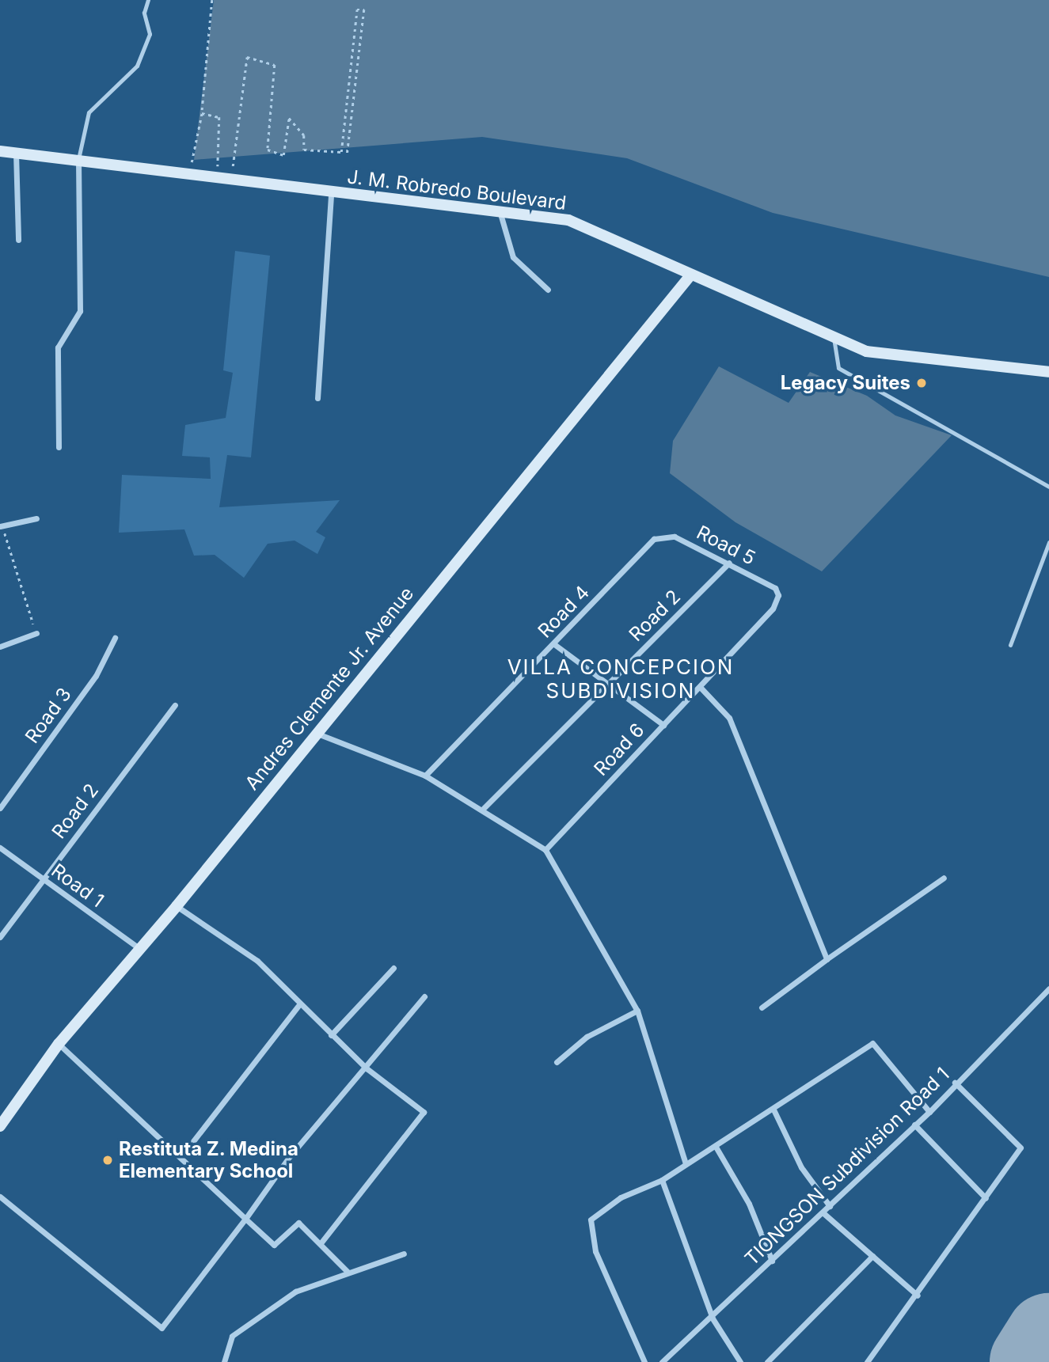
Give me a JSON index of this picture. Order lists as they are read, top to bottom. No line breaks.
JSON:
{"streets":{"main road":["J. M. Robredo Boulevard","Andres Clemente Jr. Avenue"],"street":["Road 5","Road 4","Road 2","Road 3","Road 6","Road 1","TIONGSON Subdivision Road 1"]},"crossings":[["J. M. Robredo Boulevard","Andres Clemente Jr. Avenue"],["Road 5","Road 4"],["Road 5","Road 2"],["Road 5","Road 6"],["Road 2","Road 1"],["Andres Clemente Jr. Avenue","Road 1"]],"districts":["VILLA CONCEPCION SUBDIVISION"],"places":["Legacy Suites","Restituta Z. Medina Elementary School"]}
